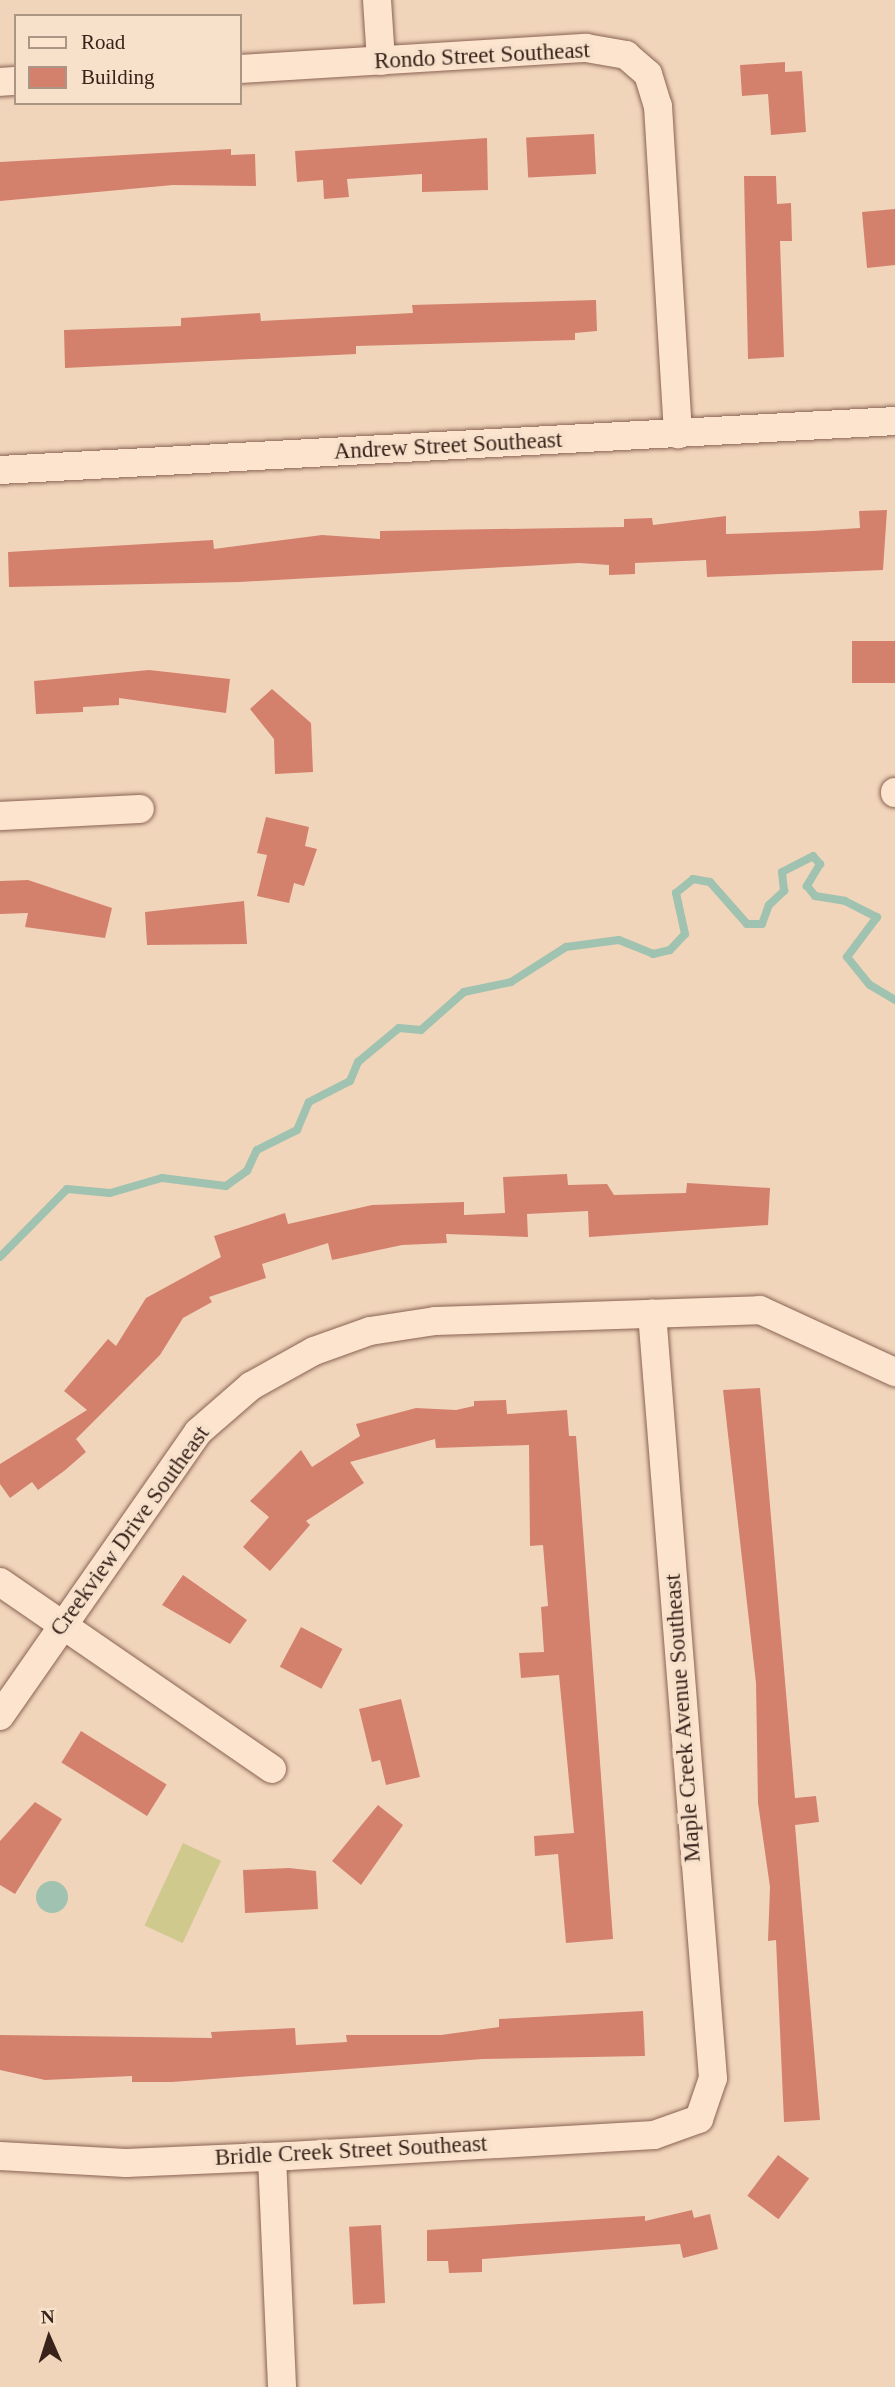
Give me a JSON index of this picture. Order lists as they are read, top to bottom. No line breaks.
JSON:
{"streets":{"street":["Rondo Street Southeast","Andrew Street Southeast","Creekview Drive Southeast","Maple Creek Avenue Southeast","Bridle Creek Street Southeast"]},"crossings":[["Rondo Street Southeast","Andrew Street Southeast"],["Creekview Drive Southeast","Maple Creek Avenue Southeast"],["Maple Creek Avenue Southeast","Bridle Creek Street Southeast"]],"legend":["Road","Building"],"north":"top"}
